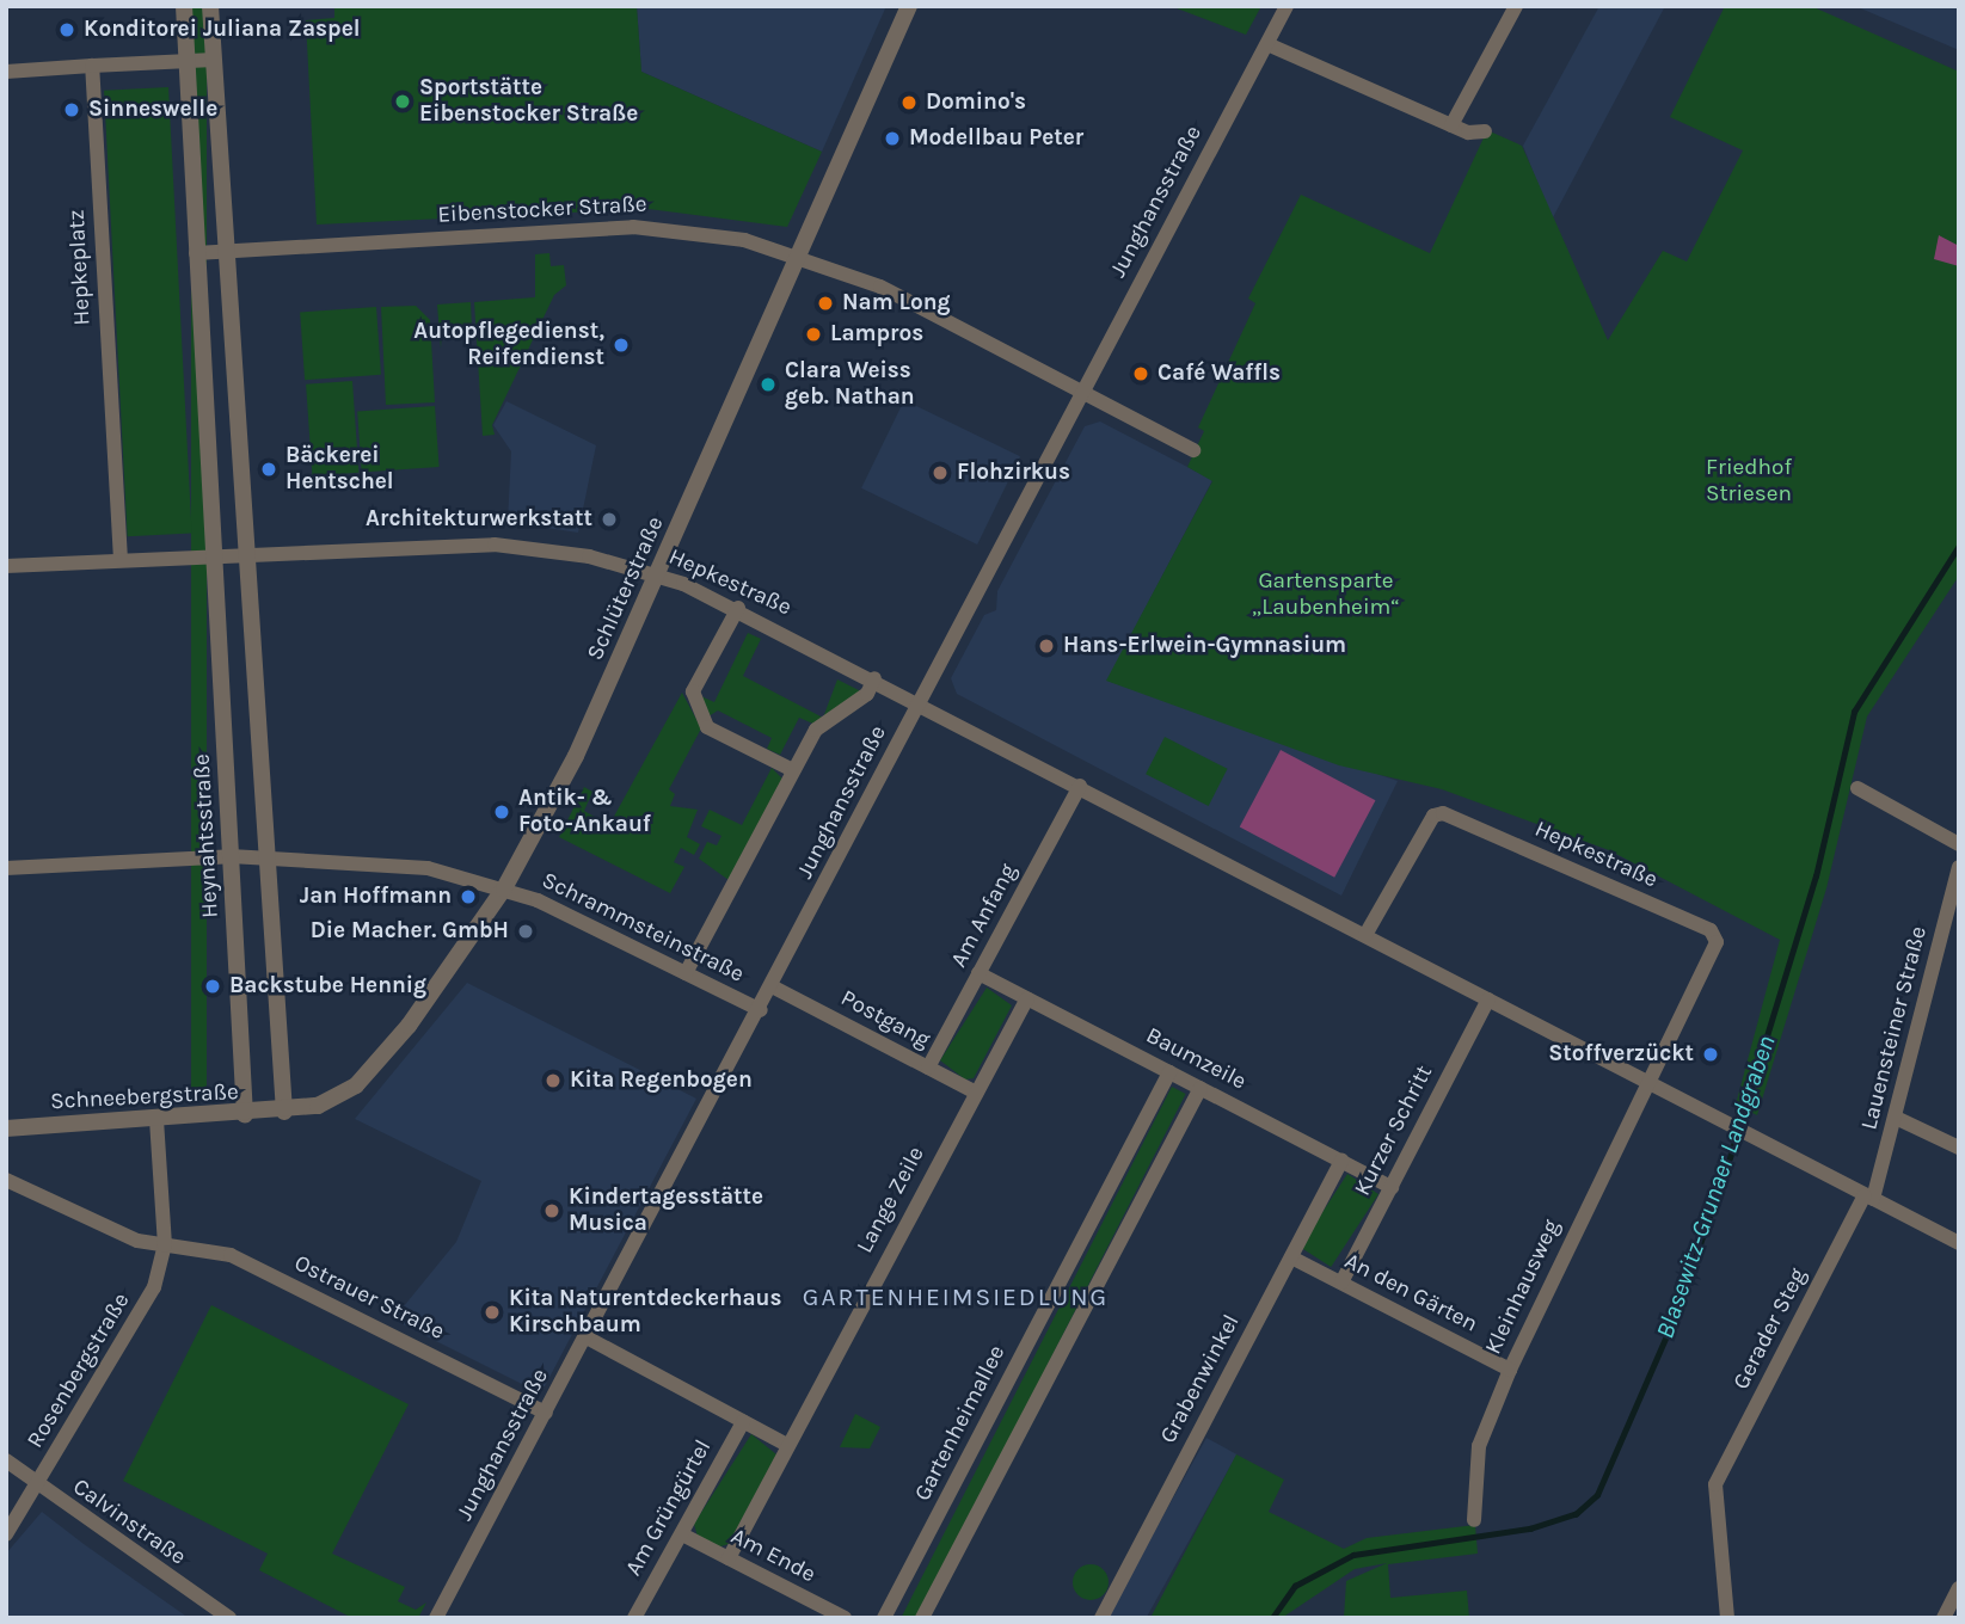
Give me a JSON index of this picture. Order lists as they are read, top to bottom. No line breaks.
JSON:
{"streets":{"street":["Junghansstraße","Eibenstocker Straße","Hepkeplatz","Hepkestraße","Schlüterstraße","Heynahtsstraße","Am Anfang","Schrammsteinstraße","Postgang","Lauensteiner Straße","Baumzeile","Schneebergstraße","Kurzer Schritt","Lange Zeile","Kleinhausweg","An den Gärten","Ostrauer Straße","Gerader Steg","Rosenbergstraße","Grabenwinkel","Gartenheimallee","Am Grüngürtel","Calvinstraße","Am Ende"]},"crossings":[["Junghansstraße","Eibenstocker Straße"],["Junghansstraße","Hepkestraße"],["Junghansstraße","Schrammsteinstraße"],["Junghansstraße","Postgang"],["Junghansstraße","Ostrauer Straße"],["Eibenstocker Straße","Schlüterstraße"],["Hepkeplatz","Hepkestraße"],["Hepkestraße","Schlüterstraße"],["Hepkestraße","Heynahtsstraße"],["Hepkestraße","Am Anfang"],["Hepkestraße","Lauensteiner Straße"],["Hepkestraße","Kurzer Schritt"],["Hepkestraße","Kleinhausweg"],["Hepkestraße","Gerader Steg"],["Schlüterstraße","Schrammsteinstraße"],["Schlüterstraße","Schneebergstraße"],["Heynahtsstraße","Schrammsteinstraße"],["Heynahtsstraße","Schneebergstraße"],["Am Anfang","Postgang"],["Am Anfang","Baumzeile"],["Postgang","Lange Zeile"],["Lauensteiner Straße","Gerader Steg"],["Baumzeile","Kurzer Schritt"],["Baumzeile","Lange Zeile"],["Baumzeile","Grabenwinkel"],["Baumzeile","Gartenheimallee"],["Schneebergstraße","Rosenbergstraße"],["Kurzer Schritt","An den Gärten"],["Lange Zeile","Am Ende"],["Kleinhausweg","An den Gärten"],["An den Gärten","Grabenwinkel"],["Ostrauer Straße","Rosenbergstraße"],["Rosenbergstraße","Calvinstraße"],["Am Grüngürtel","Am Ende"]],"districts":["GARTENHEIMSIEDLUNG"],"water":["Blasewitz‐Grunaer Landgraben"],"parks":["Friedhof Striesen","Gartensparte „Laubenheim“"],"places":["Konditorei Juliana Zaspel","Sportstätte Eibenstocker Straße","Domino's","Sinneswelle","Modellbau Peter","Nam Long","Lampros","Autopflegedienst, Reifendienst","Café Waffls","Clara Weiss geb. Nathan","Bäckerei Hentschel","Flohzirkus","Architekturwerkstatt","Hans-Erlwein-Gymnasium","Antik- & Foto-Ankauf","Jan Hoffmann","Die Macher. GmbH","Backstube Hennig","Stoffverzückt","Kita Regenbogen","Kindertagesstätte Musica","Kita Naturentdeckerhaus Kirschbaum"]}
